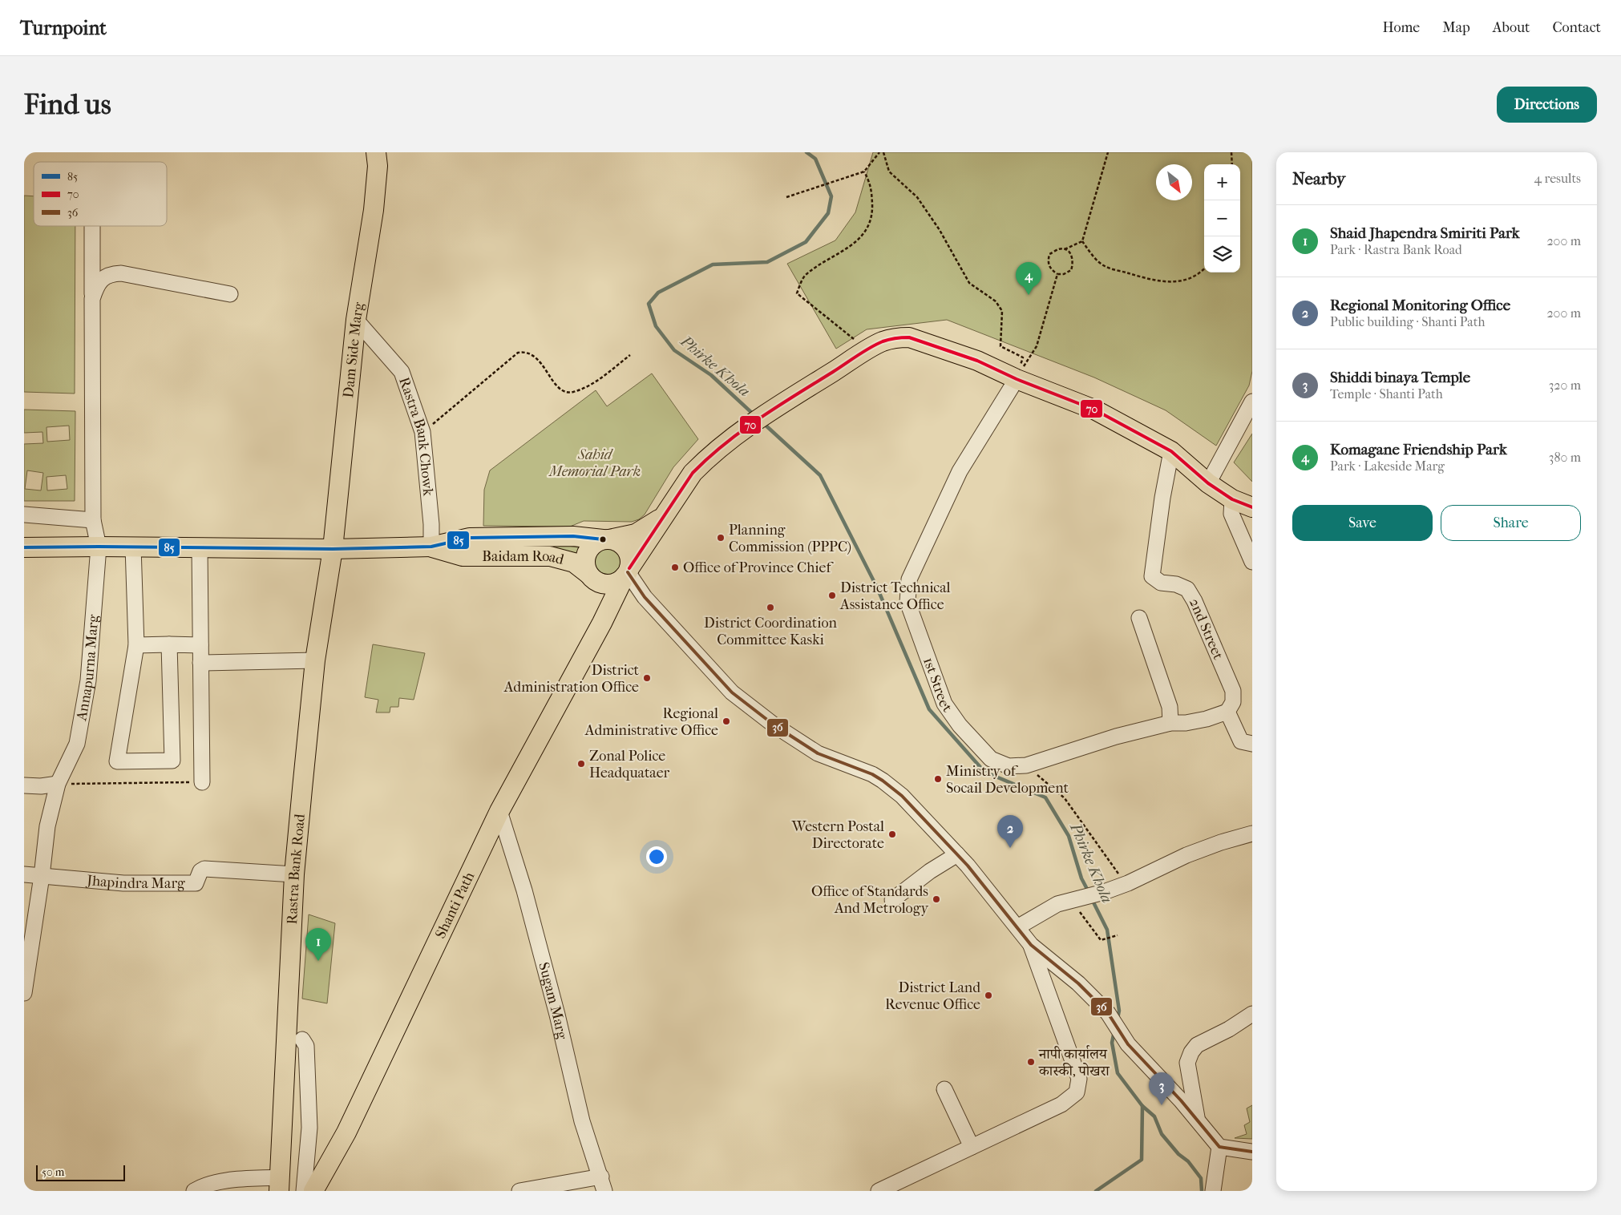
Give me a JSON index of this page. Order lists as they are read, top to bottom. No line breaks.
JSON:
{"streets":{"main road":["Dam Side Marg","Baidam Road","Rastra Bank Road","Shanti Path"],"street":["Rastra Bank Chowk","2nd Street","Annapurna Marg","1st Street","Jhapindra Marg","Sugam Marg"]},"crossings":[["Dam Side Marg","Rastra Bank Chowk"],["Dam Side Marg","Baidam Road"],["Dam Side Marg","Rastra Bank Road"],["Rastra Bank Chowk","Baidam Road"],["Baidam Road","2nd Street"],["Baidam Road","Annapurna Marg"],["Baidam Road","1st Street"],["Baidam Road","Rastra Bank Road"],["Baidam Road","Shanti Path"],["2nd Street","1st Street"],["Annapurna Marg","Jhapindra Marg"],["Rastra Bank Road","Jhapindra Marg"],["Shanti Path","Sugam Marg"]],"water":["Phirke Khola"],"parks":["Sahid Memorial Park"],"places":["Planning Commission (PPPC)","Office of Province Chief","District Technical Assistance Office","District Coordination Committee Kaski","District Administration Office","Regional Administrative Office","Zonal Police Headquataer","Ministry of Socail Development","Western Postal Directorate","Office of Standards And Metrology","District Land Revenue Office","नापी कार्यालय कास्की, पोखरा"],"lines":["transit line 70","transit line 85","transit line 36"],"legend":["85","70","36"],"scale_bar":"50 m","north":"bottom right","page":{"header":"Turnpoint","nav":["Home","Map","About","Contact"],"buttons":["Directions",["Save","Share"]],"title":"Find us","heading":["Nearby","4 results"],"map_buttons":["+","−"],"list":[{"mark":"1","name":"Shaid Jhapendra Smiriti Park","note":"Park · Rastra Bank Road","value":"200 m"},{"mark":"2","name":"Regional Monitoring Office","note":"Public building · Shanti Path","value":"200 m"},{"mark":"3","name":"Shiddi binaya Temple","note":"Temple · Shanti Path","value":"320 m"},{"mark":"4","name":"Komagane Friendship Park","note":"Park · Lakeside Marg","value":"380 m"}],"pins":["4","2","1","3"],"scale":"50 m"}}
